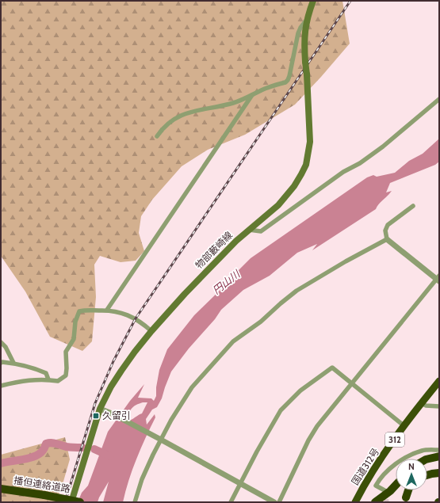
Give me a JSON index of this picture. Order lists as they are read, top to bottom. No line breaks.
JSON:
{"streets":{"highway":["312","国道312号","播但連絡道路"],"main road":["物部藪崎線"]},"water":["円山川"],"places":{"transit":["久留引"]},"north":"top"}
